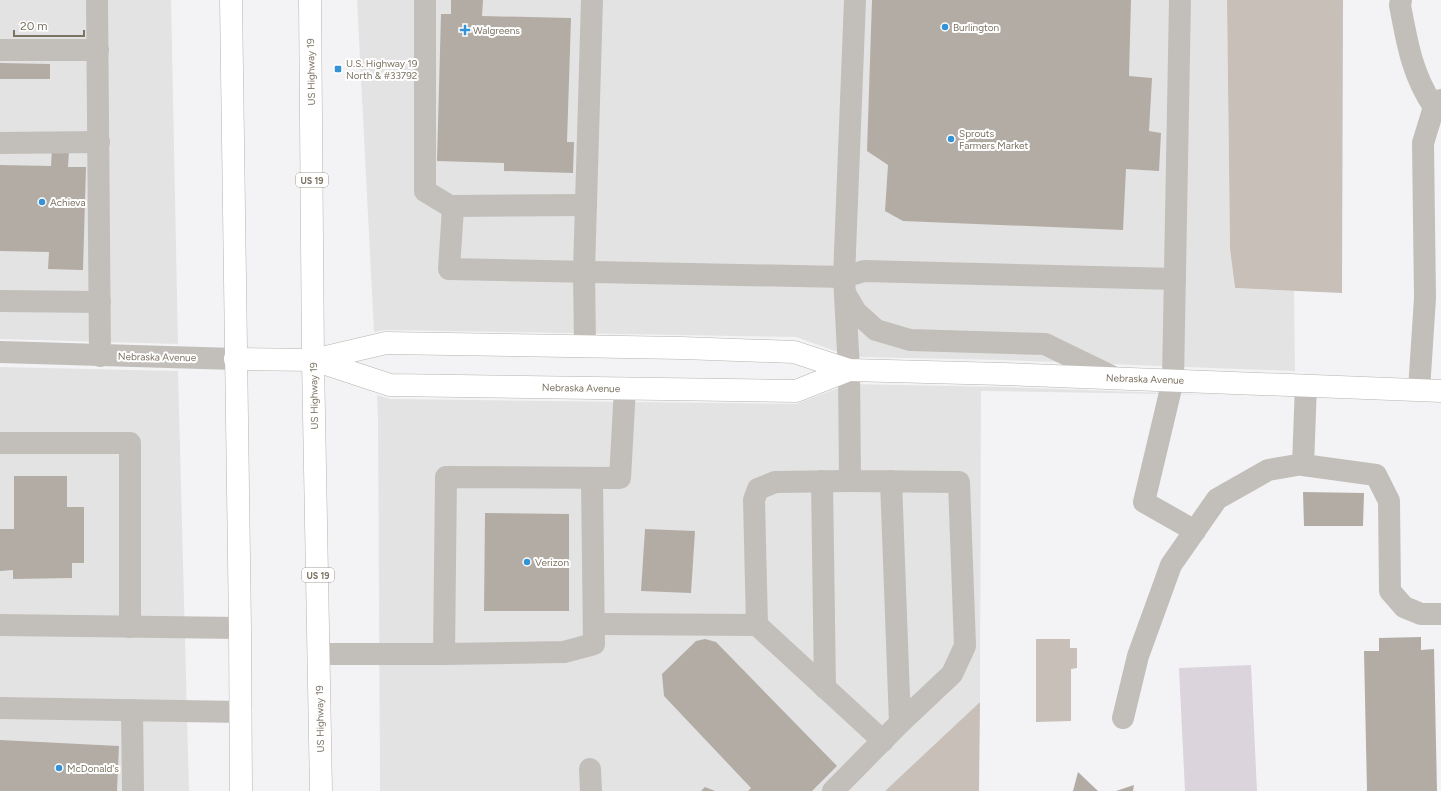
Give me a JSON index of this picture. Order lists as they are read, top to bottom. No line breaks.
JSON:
{"streets":{"main road":["US Highway 19","US 19","Nebraska Avenue"]},"crossings":[["US Highway 19","Nebraska Avenue"]],"places":{"other":["Burlington","Sprouts Farmers Market","Achieva","Verizon","McDonald's"],"health":["Walgreens"],"transit":["U.S. Highway 19 North & #33792"]},"scale_bar":"20 m"}
